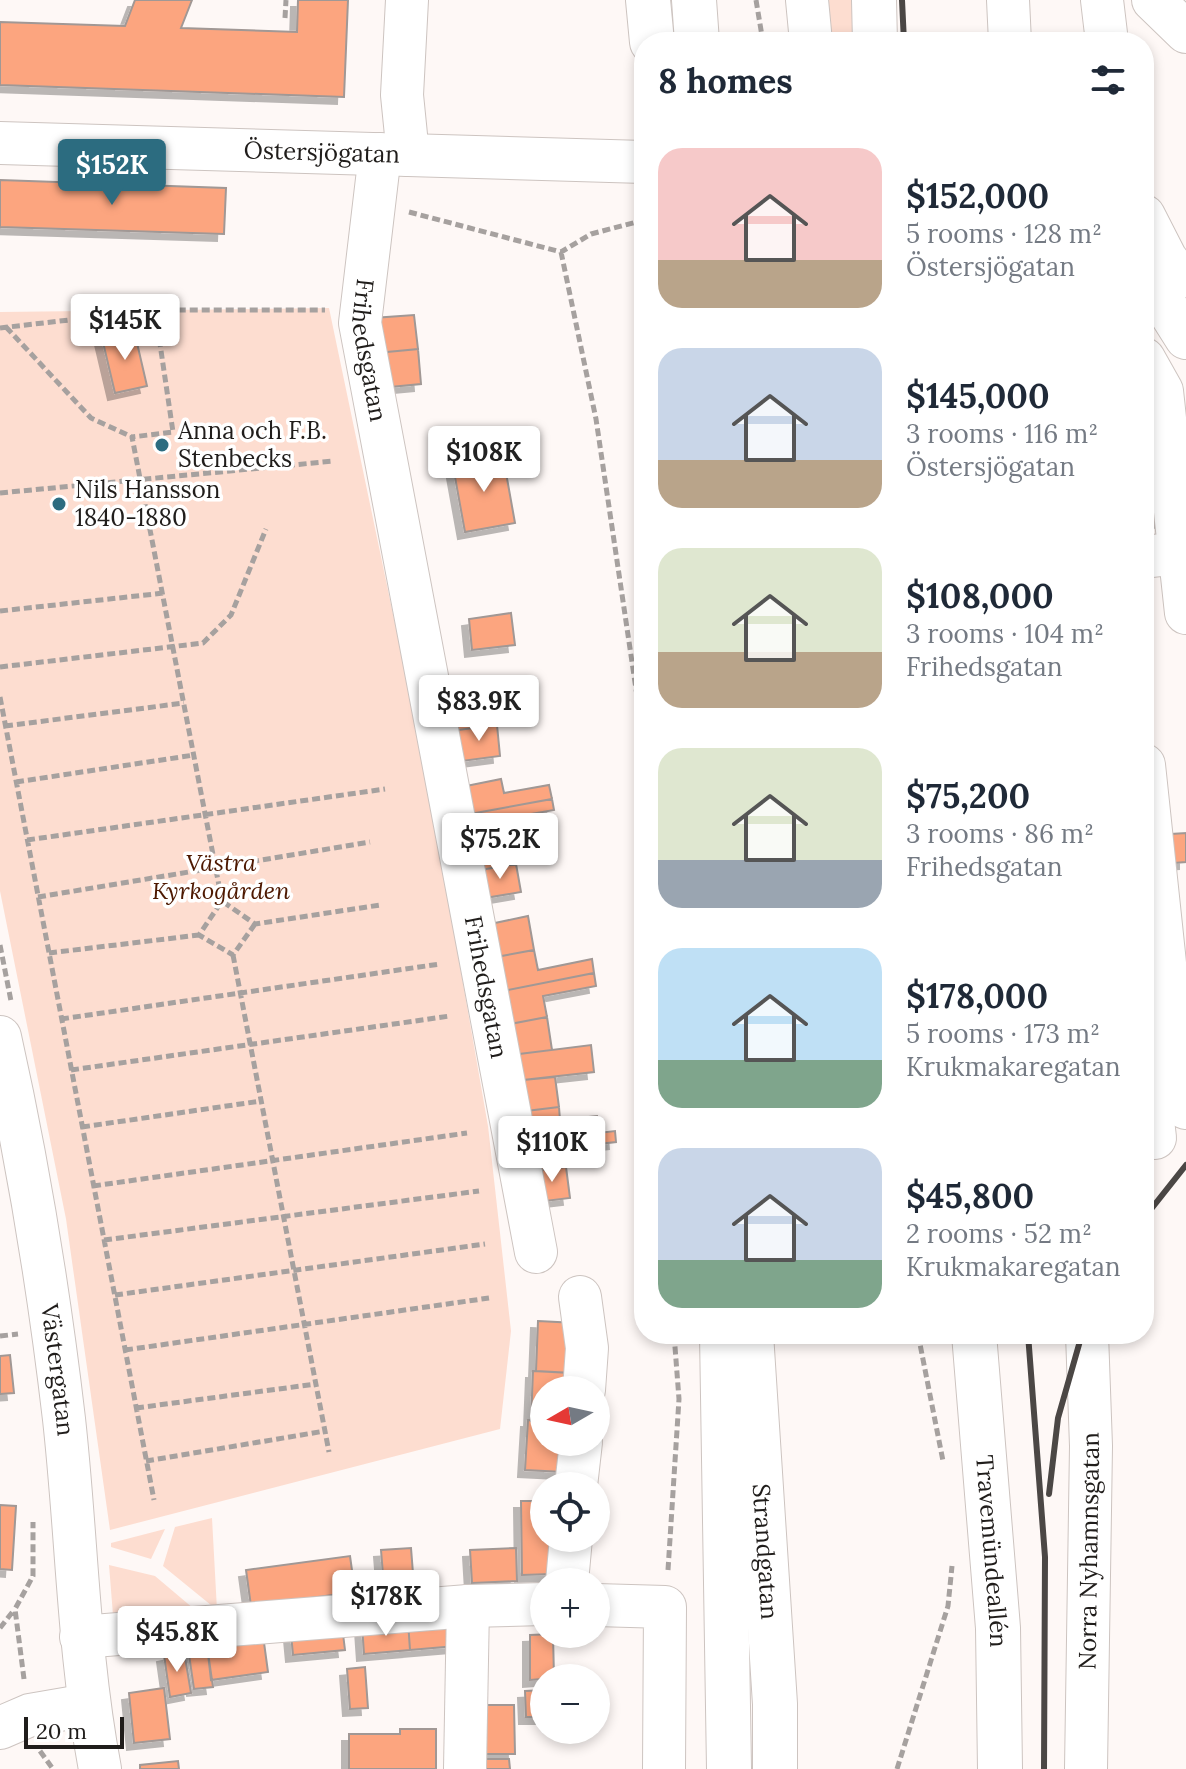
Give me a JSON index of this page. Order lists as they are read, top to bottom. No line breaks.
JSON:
{"streets":{"main road":["Strandgatan","Travemündeallén"],"street":["Östersjögatan","Frihedsgatan","Västergatan","Norra Nyhamnsgatan"]},"crossings":[["Östersjögatan","Frihedsgatan"]],"parks":["Västra Kyrkogården"],"places":["Anna och F.B. Stenbecks","Nils Hansson 1840-1880"],"scale_bar":"20 m","north":"left","page":{"heading":"8 homes","list":[{"name":"$152,000","note":"5 rooms · 128 m² · Östersjögatan"},{"name":"$145,000","note":"3 rooms · 116 m² · Östersjögatan"},{"name":"$108,000","note":"3 rooms · 104 m² · Frihedsgatan"},{"name":"$75,200","note":"3 rooms · 86 m² · Frihedsgatan"},{"name":"$178,000","note":"5 rooms · 173 m² · Krukmakaregatan"},{"name":"$45,800","note":"2 rooms · 52 m² · Krukmakaregatan"}],"price":["$152K","$145K","$108K","$83.9K","$75.2K","$110K","$178K","$45.8K"],"map_buttons":["+","−"],"scale":"20 m"}}
